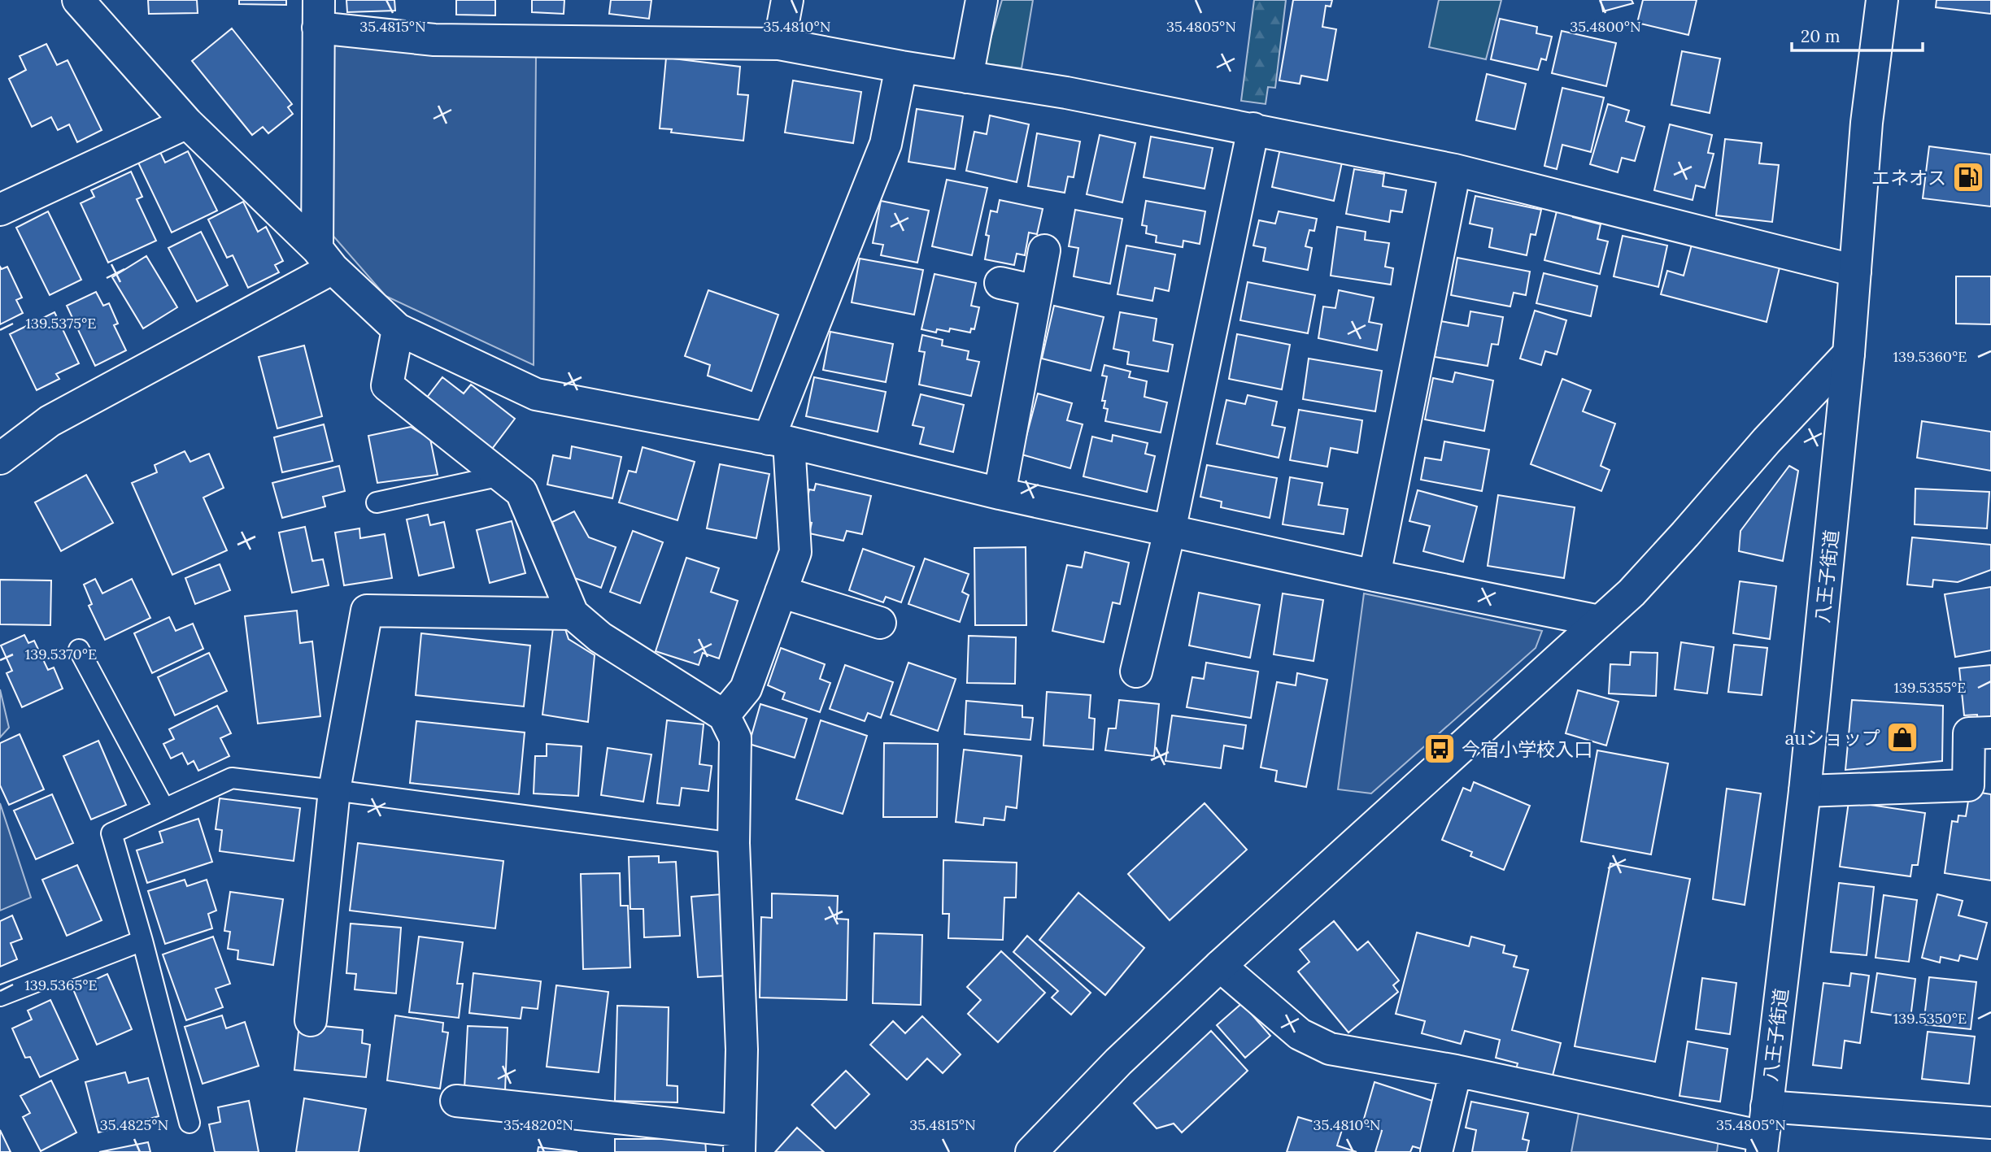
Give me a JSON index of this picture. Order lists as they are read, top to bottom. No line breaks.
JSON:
{"streets":{"main road":["八王子街道"]},"places":{"fuel station":["エネオス"],"shop":["auショップ"],"bus stop":["今宿小学校入口"]},"scale_bar":"20 m","coordinates":["35.4815°N","35.4805°N","35.4800°N","35.4810°N","139.5375°E","139.5360°E","139.5370°E","139.5355°E","139.5365°E","139.5350°E","35.4825°N","35.4820°N"]}
